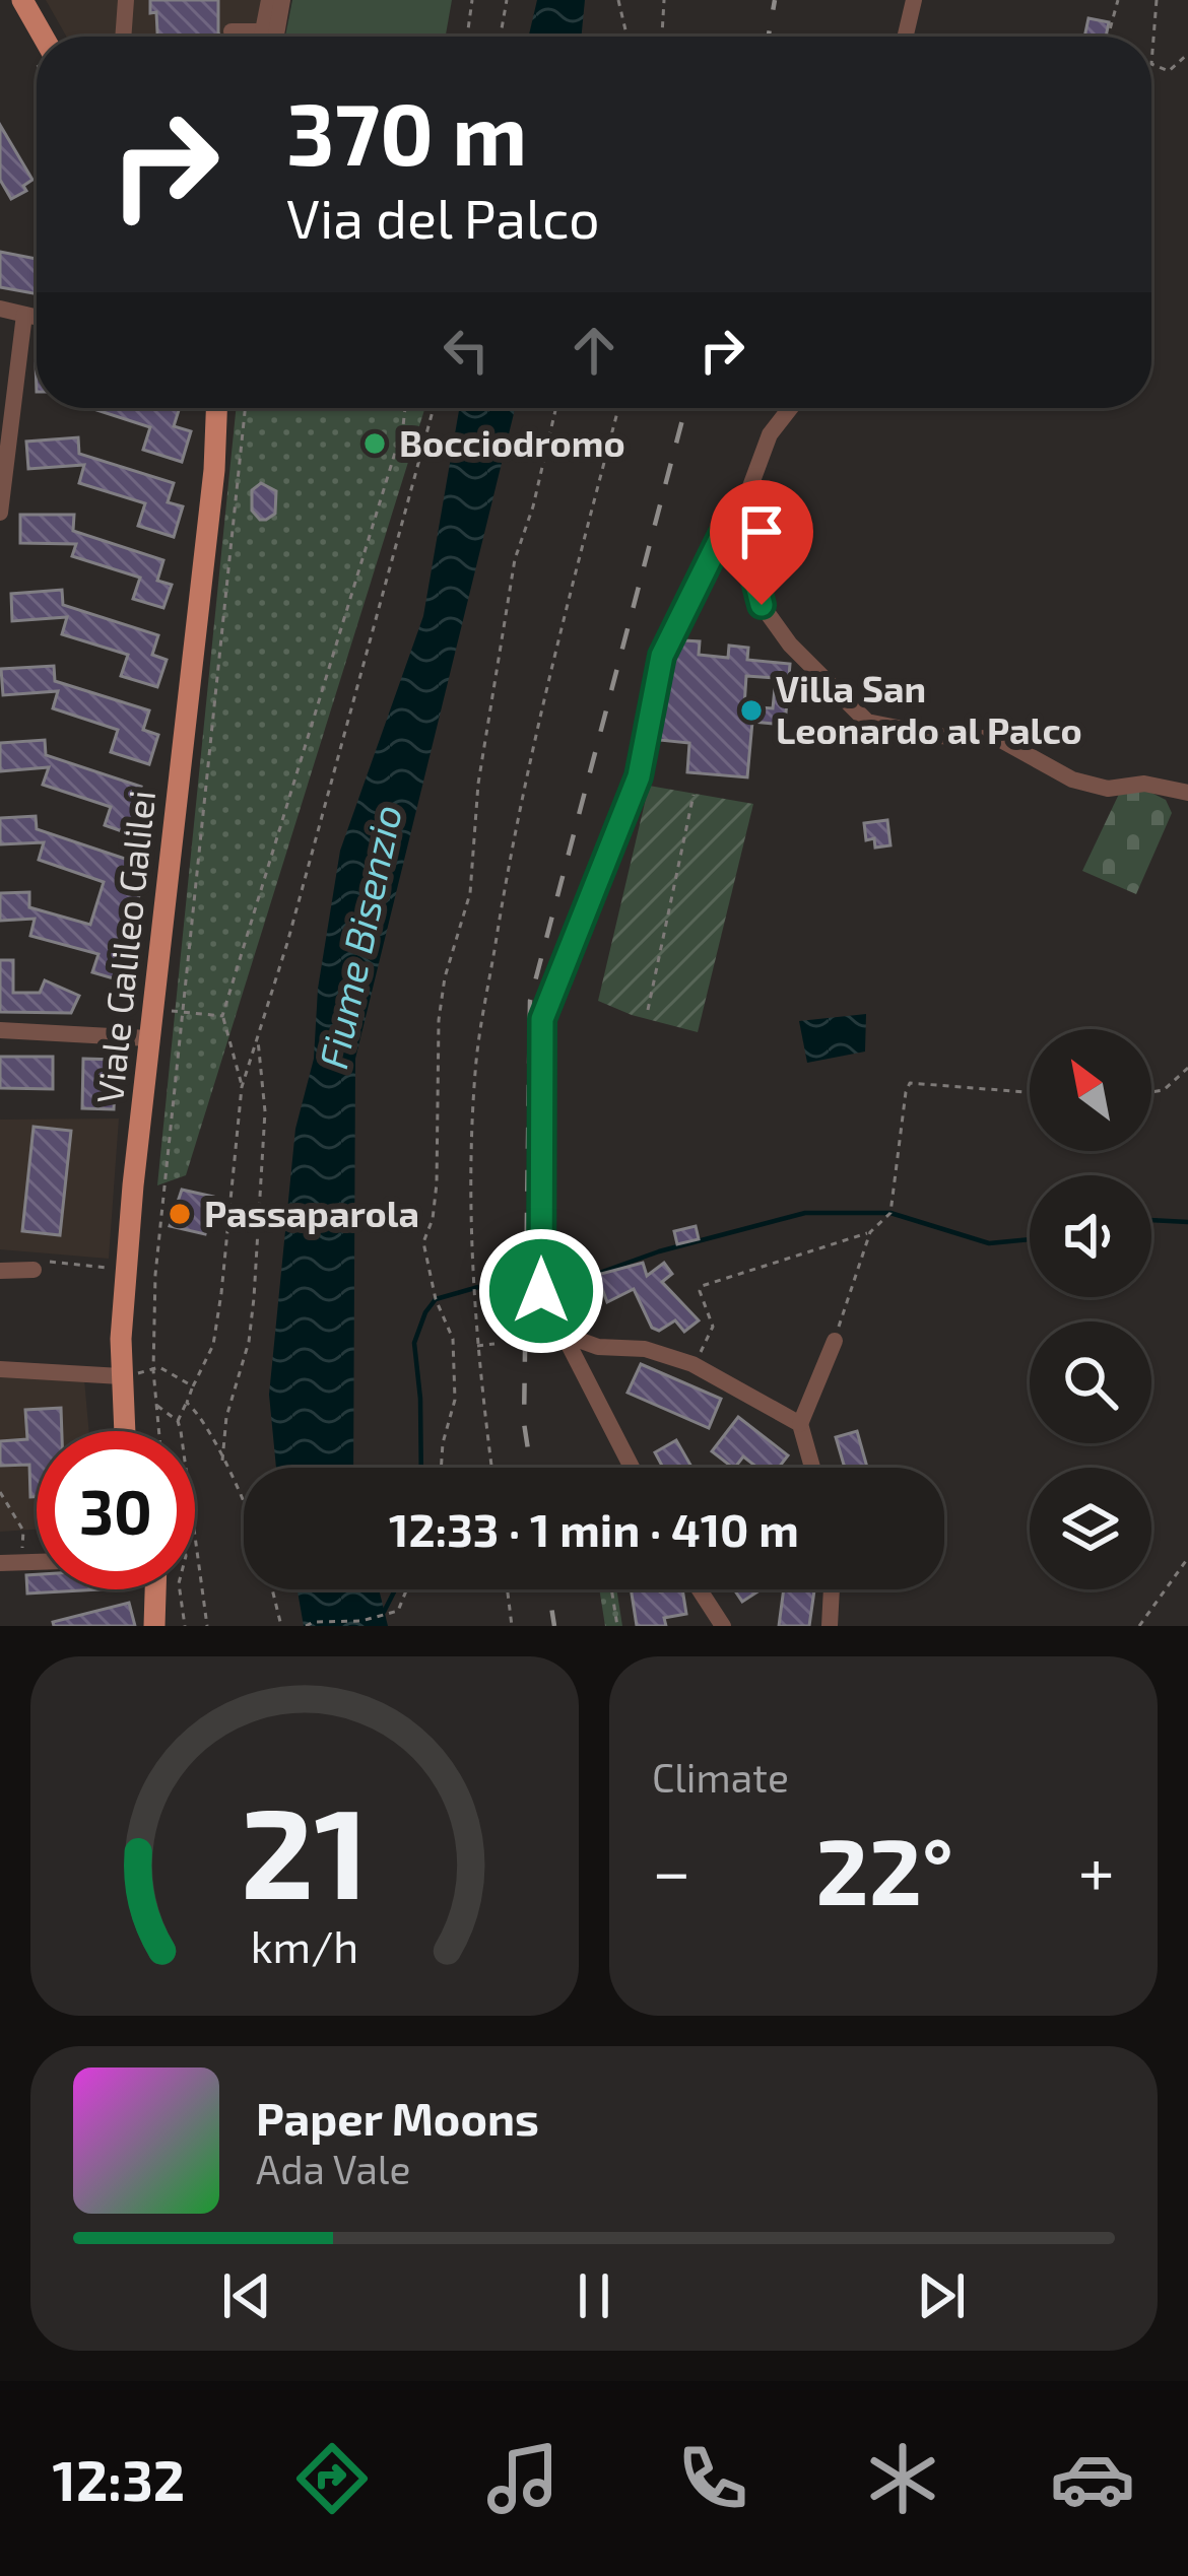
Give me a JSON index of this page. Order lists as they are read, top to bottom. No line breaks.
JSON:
{"streets":{"main road":["Viale Galileo Galilei"]},"water":["Fiume Bisenzio"],"places":["Bocciodromo","Villa San Leonardo al Palco","Passaparola"],"north":"top left","page":{"turn":["370 m","Via del Palco"],"limit":"30","trip":"12:33 · 1 min · 410 m","tile":"Climate","heat":["−","22°","+"],"song":["Paper Moons","Ada Vale"],"tabs":"12:32","gauge":["21","km/h"]}}
